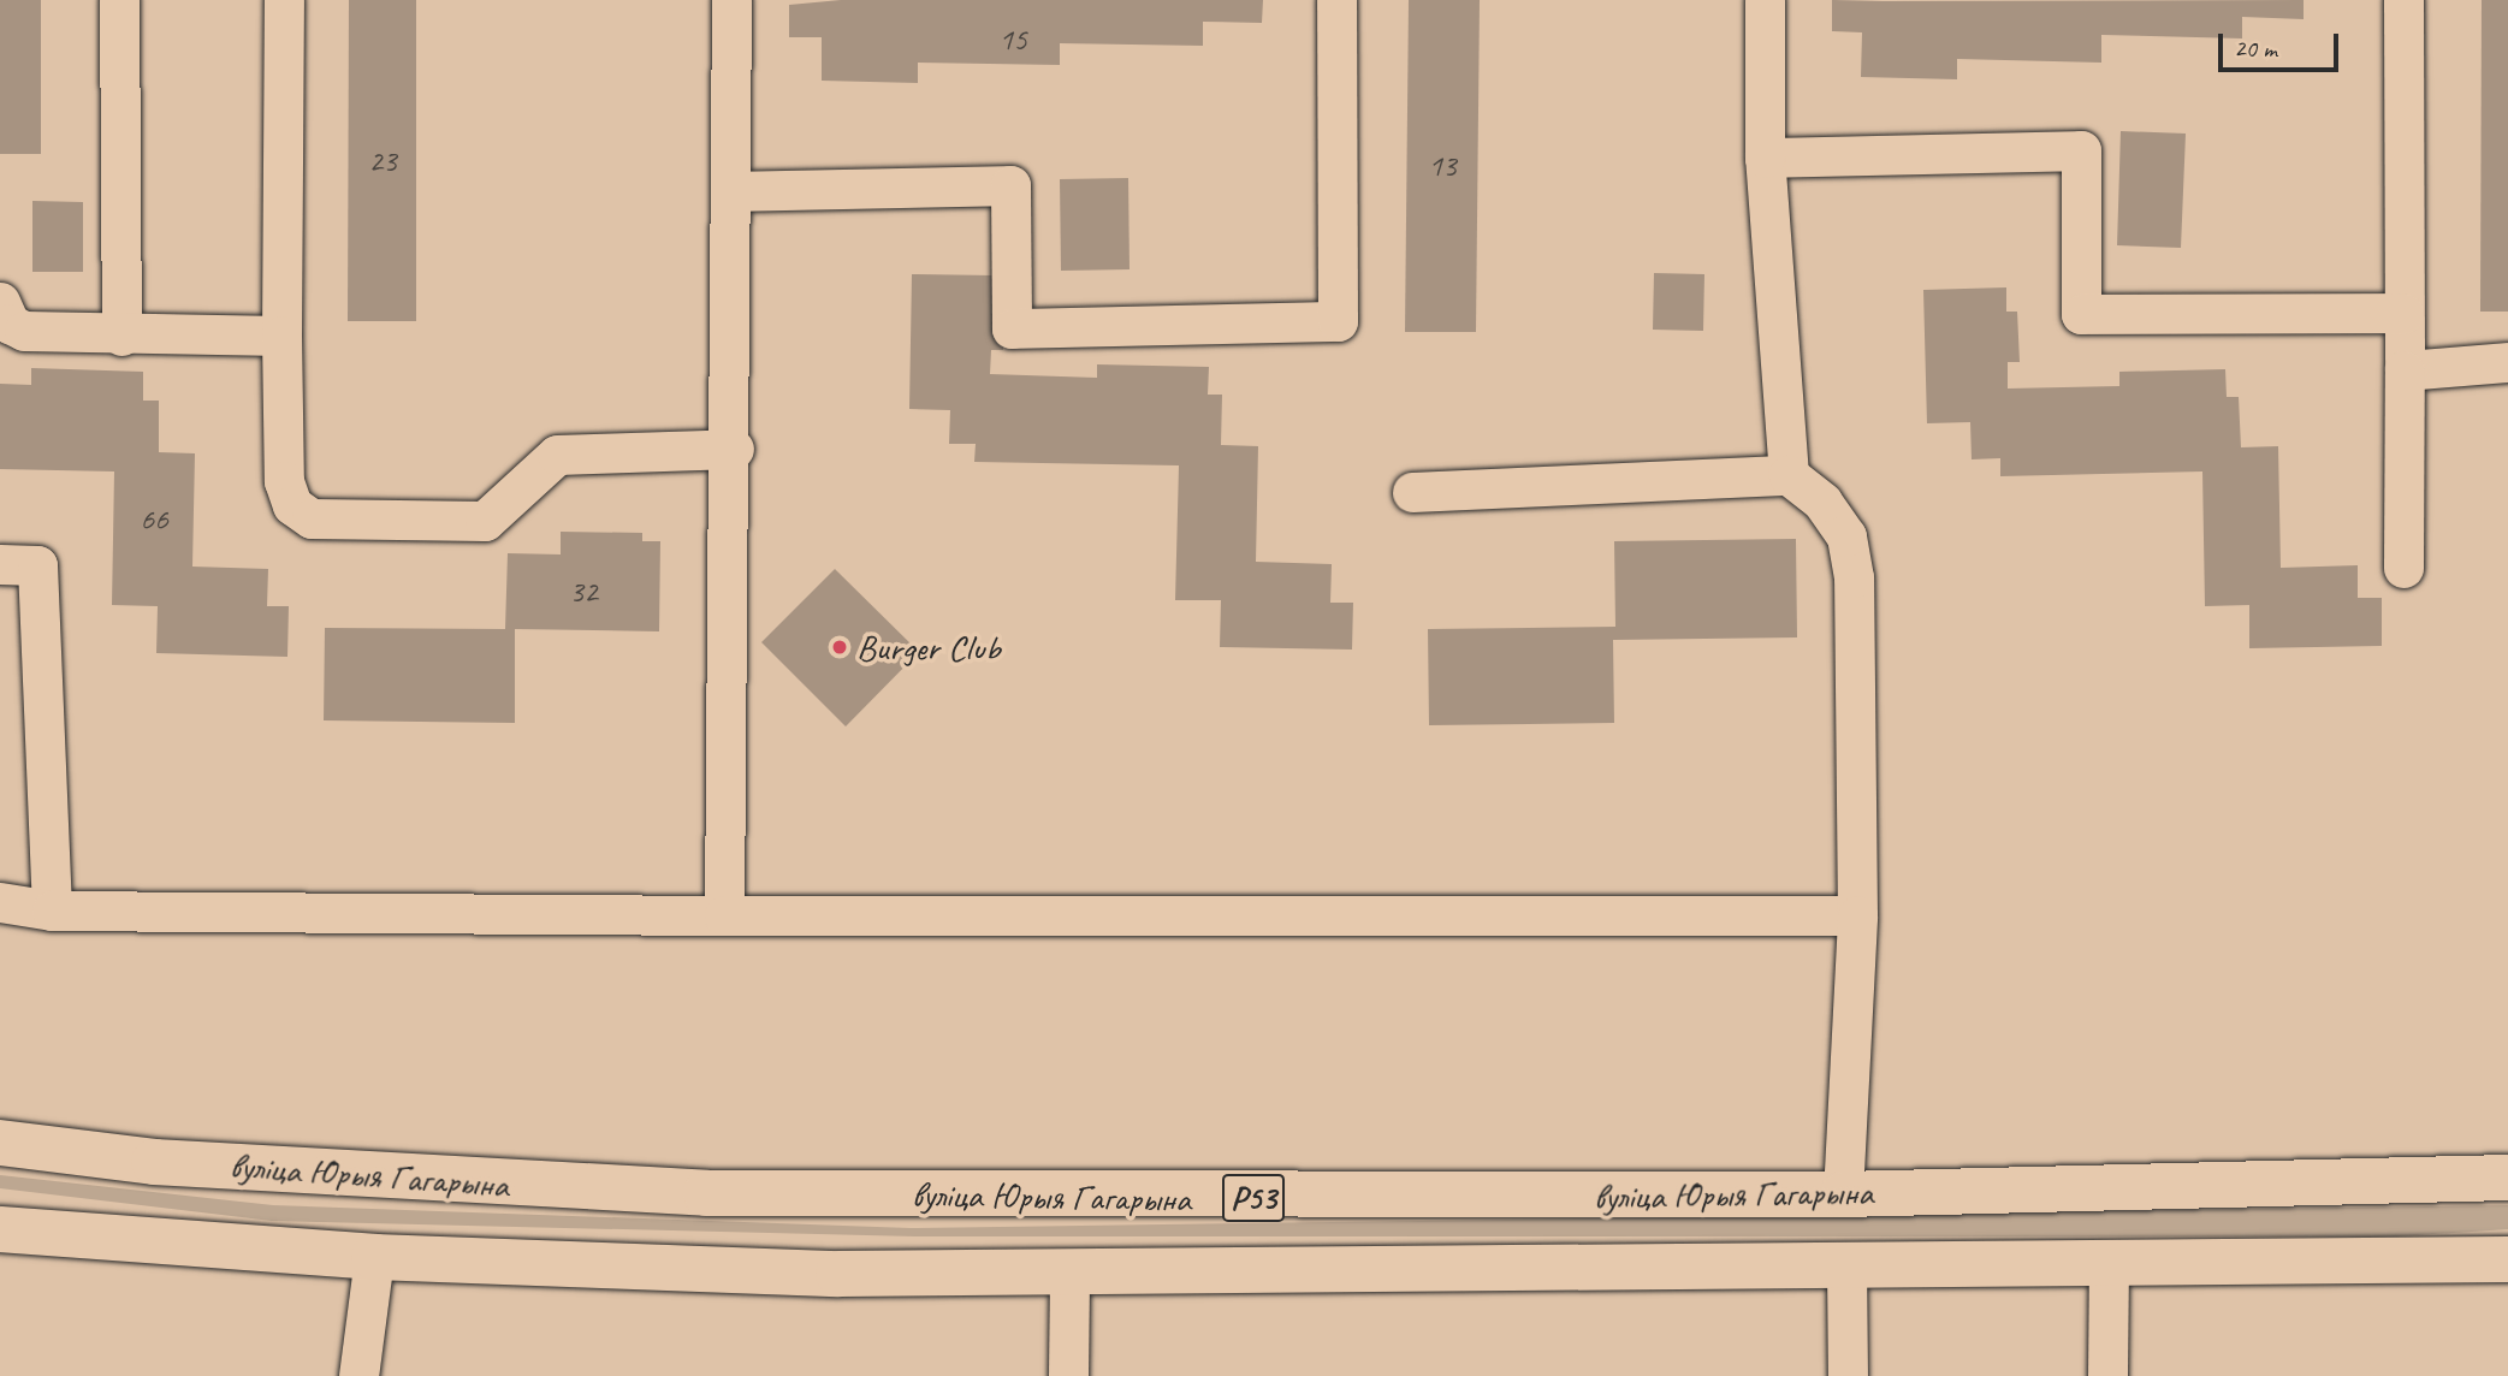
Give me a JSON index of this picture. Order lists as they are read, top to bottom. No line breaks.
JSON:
{"streets":{"main road":["вуліца Юрыя Гагарына","Р53"]},"places":["Burger Club"],"house_numbers":["15","23","13","66","32"],"scale_bar":"20 m"}
